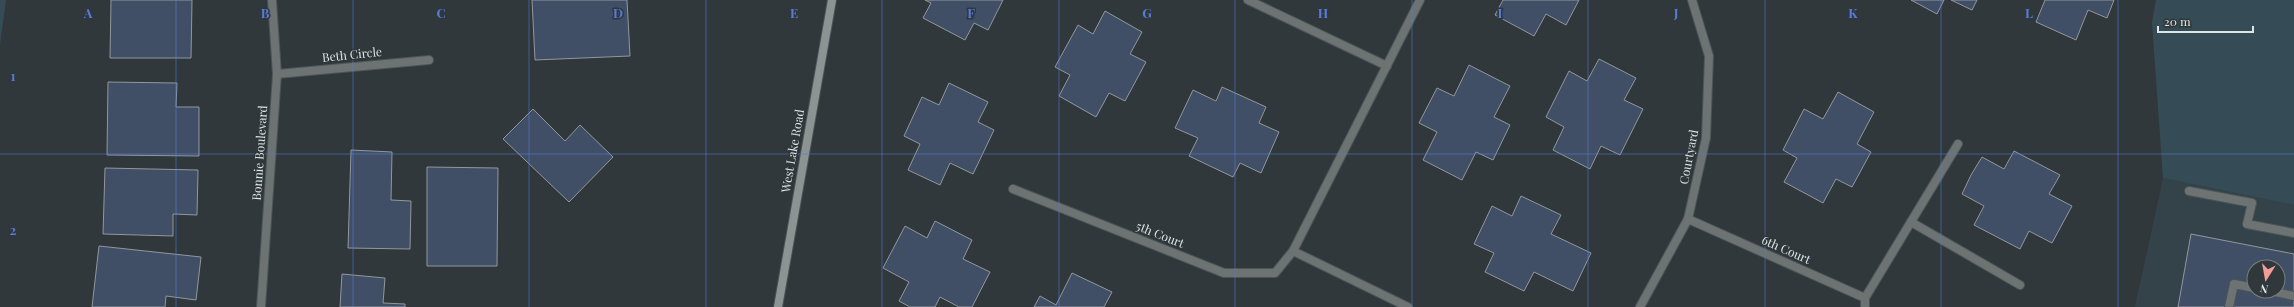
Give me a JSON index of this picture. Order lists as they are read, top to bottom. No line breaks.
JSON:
{"streets":{"street":["Beth Circle","West Lake Road","Bonnie Boulevard","Courtyard","5th Court","6th Court"]},"crossings":[["Beth Circle","Bonnie Boulevard"],["Courtyard","6th Court"]],"scale_bar":"20 m","north":"bottom","grid":{"columns":["A","B","C","D","E","F","G","H","I","J","K","L"],"rows":["1","2"]}}
